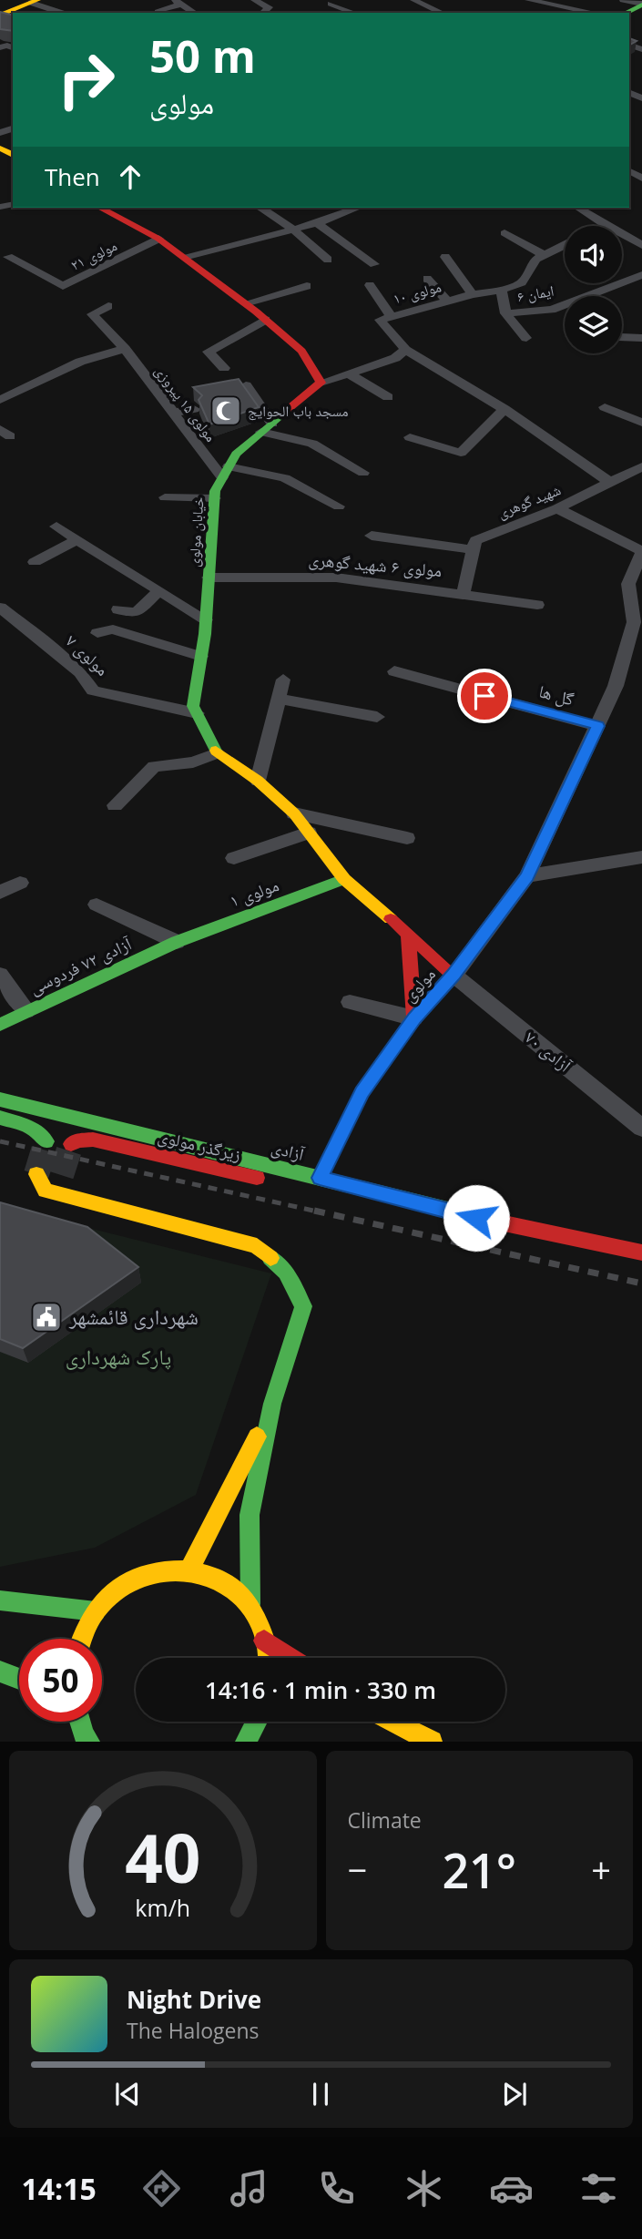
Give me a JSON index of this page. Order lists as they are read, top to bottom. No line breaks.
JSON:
{"streets":{"street":["مولوی ۲۱","مولوی ۱۰","ایمان ۶","مولوی ۱۵ پیروزی","شهید گوهری","خیابان مولوی","مولوی ۶ شهید گوهری","مولوی ۷","گل ها","مولوی ۱","آزادی ۷۲ فردوسی","مولوی","آزادی ۷۰","زیرگذر مولوی","آزادی"]},"crossings":[["مولوی ۱۰","ایمان ۶"],["مولوی ۱۵ پیروزی","خیابان مولوی"],["خیابان مولوی","مولوی ۶ شهید گوهری"],["خیابان مولوی","مولوی ۷"],["خیابان مولوی","مولوی ۱"],["خیابان مولوی","مولوی"],["مولوی ۱","آزادی ۷۲ فردوسی"],["مولوی ۱","مولوی"],["مولوی","آزادی ۷۰"],["مولوی","زیرگذر مولوی"],["مولوی","آزادی"],["زیرگذر مولوی","آزادی"]],"parks":["پارک شهرداری"],"places":{"mosque":["مسجد باب الحوایج"],"public building":["شهرداری قائمشهر"]},"page":{"turn":["50 m","مولوی"],"then":"Then","limit":"50","trip":"14:16 · 1 min · 330 m","tile":"Climate","heat":["−","21°","+"],"song":["Night Drive","The Halogens"],"tabs":"14:15","gauge":["40","km/h"]}}
